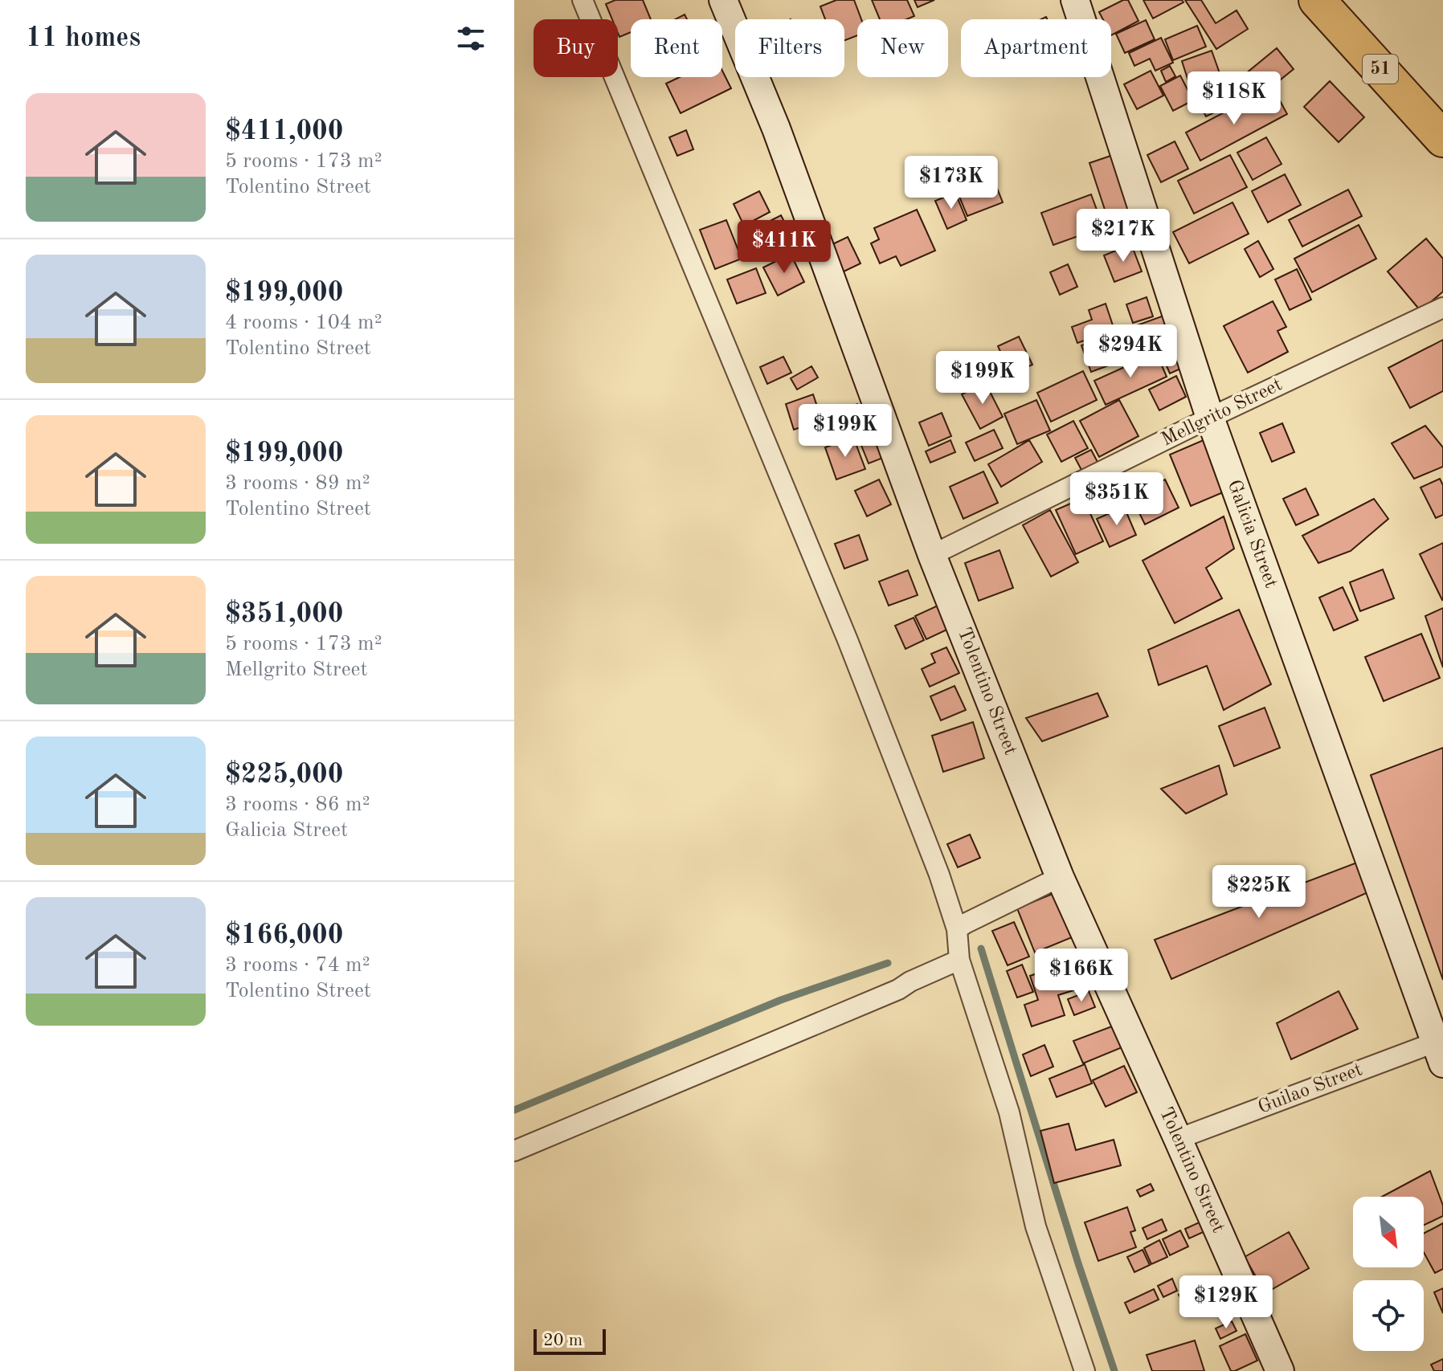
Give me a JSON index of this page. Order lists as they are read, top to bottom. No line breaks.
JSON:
{"streets":{"highway":["51"],"street":["Mellgrito Street","Galicia Street","Tolentino Street","Guilao Street"]},"crossings":[["Mellgrito Street","Galicia Street"],["Mellgrito Street","Tolentino Street"],["Galicia Street","Guilao Street"],["Tolentino Street","Guilao Street"]],"scale_bar":"20 m","north":"bottom right","page":{"heading":"11 homes","chip":["Buy","Rent","Filters","New","Apartment"],"price":["$118K","$173K","$217K","$411K","$294K","$199K","$199K","$351K","$225K","$166K","$129K"],"list":[{"name":"$411,000","note":"5 rooms · 173 m² · Tolentino Street"},{"name":"$199,000","note":"4 rooms · 104 m² · Tolentino Street"},{"name":"$199,000","note":"3 rooms · 89 m² · Tolentino Street"},{"name":"$351,000","note":"5 rooms · 173 m² · Mellgrito Street"},{"name":"$225,000","note":"3 rooms · 86 m² · Galicia Street"},{"name":"$166,000","note":"3 rooms · 74 m² · Tolentino Street"}],"scale":"20 m"}}
